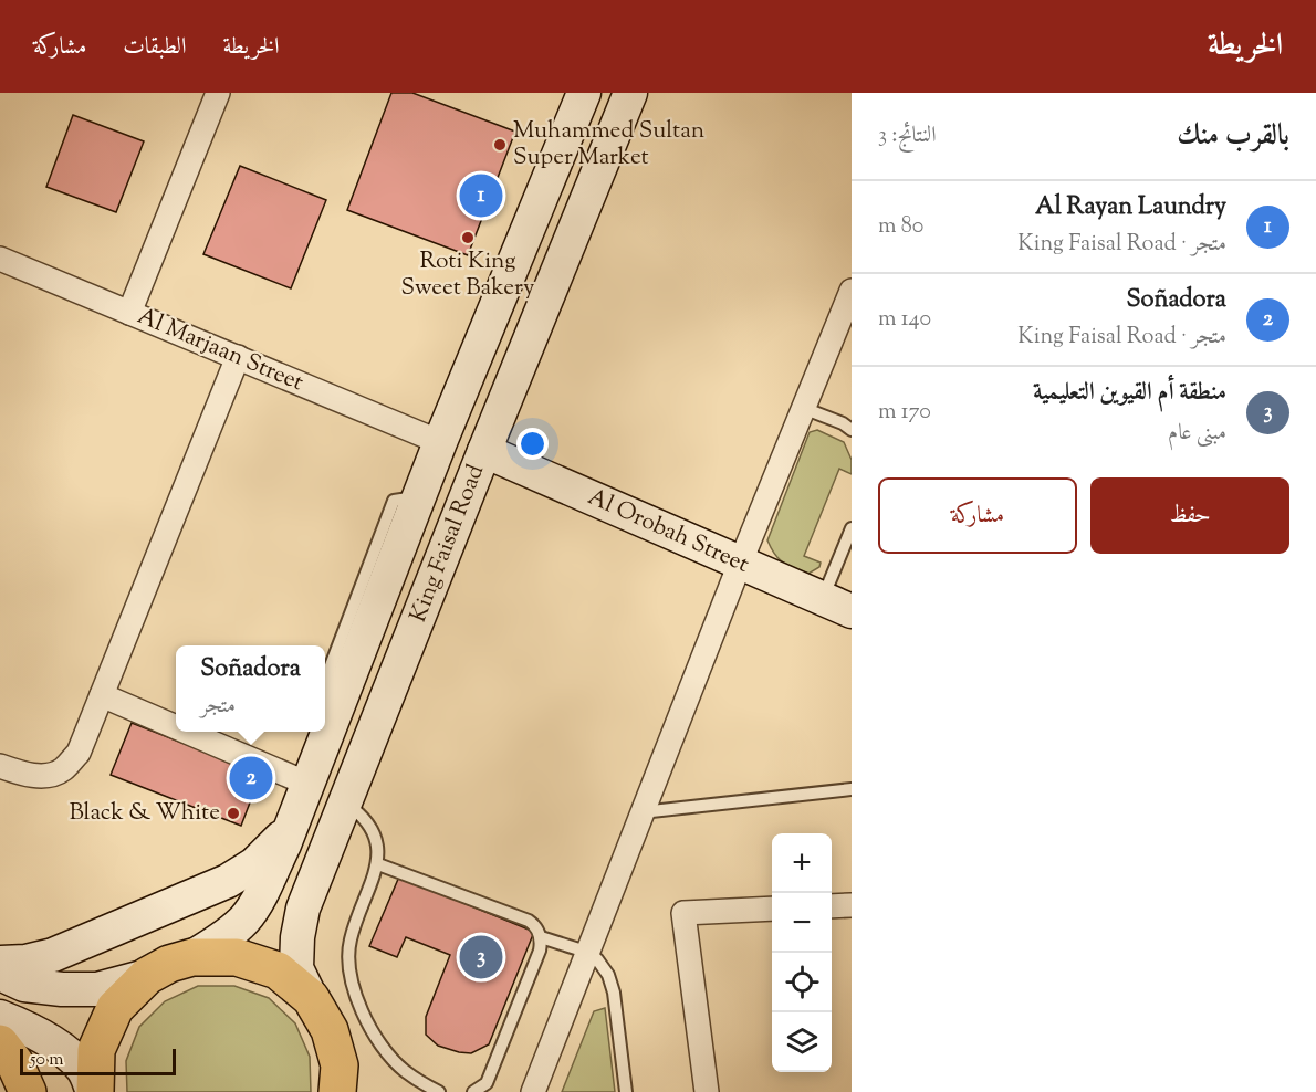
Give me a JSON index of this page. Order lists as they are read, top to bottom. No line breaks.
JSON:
{"streets":{"main road":["Al Orobah Street","King Faisal Road"],"street":["Al Marjaan Street"]},"crossings":[["Al Marjaan Street","King Faisal Road"],["Al Orobah Street","King Faisal Road"]],"places":["Muhammed Sultan Super Market","Roti King Sweet Bakery","Black & White"],"scale_bar":"50 m","page":{"header":"الخريطة","nav":["الخريطة","الطبقات","مشاركة"],"heading":["بالقرب منك","النتائج: 3"],"pins":["1","2","3"],"list":[{"mark":"1","name":"Al Rayan Laundry","note":"متجر · King Faisal Road","value":"80 m"},{"mark":"2","name":"Soñadora","note":"متجر · King Faisal Road","value":"140 m"},{"mark":"3","name":"منطقة أم القيوين التعليمية","note":"مبنى عام","value":"170 m"}],"buttons":["حفظ","مشاركة"],"popup":["Soñadora","متجر"],"map_buttons":["+","−"],"scale":"50 m"}}
